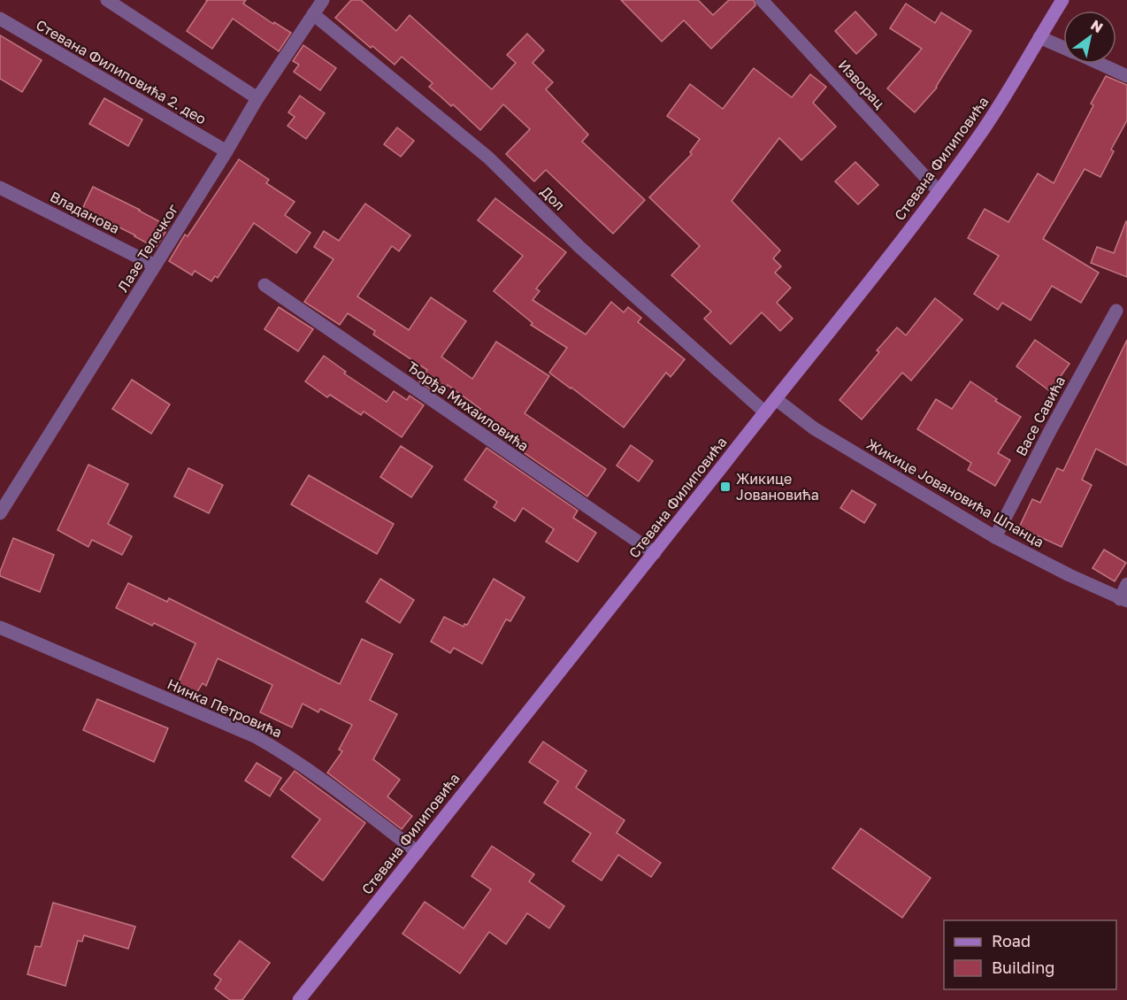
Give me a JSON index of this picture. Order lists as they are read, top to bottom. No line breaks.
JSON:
{"streets":{"main road":["Стевана Филиповића"],"street":["Стевана Филиповића 2. део","Изворац","Дол","Владанова","Лазе Телечког","Ђорђа Михаиловића","Васе Савића","Жикице Јовановића Шпанца","Нинка Петровића"]},"crossings":[["Стевана Филиповића 2. део","Лазе Телечког"],["Изворац","Стевана Филиповића"],["Стевана Филиповића","Дол"],["Стевана Филиповића","Ђорђа Михаиловића"],["Стевана Филиповића","Жикице Јовановића Шпанца"],["Стевана Филиповића","Нинка Петровића"],["Дол","Лазе Телечког"],["Владанова","Лазе Телечког"],["Васе Савића","Жикице Јовановића Шпанца"]],"places":{"transit":["Жикице Јовановића"]},"legend":["Road","Building"],"north":"top right"}
